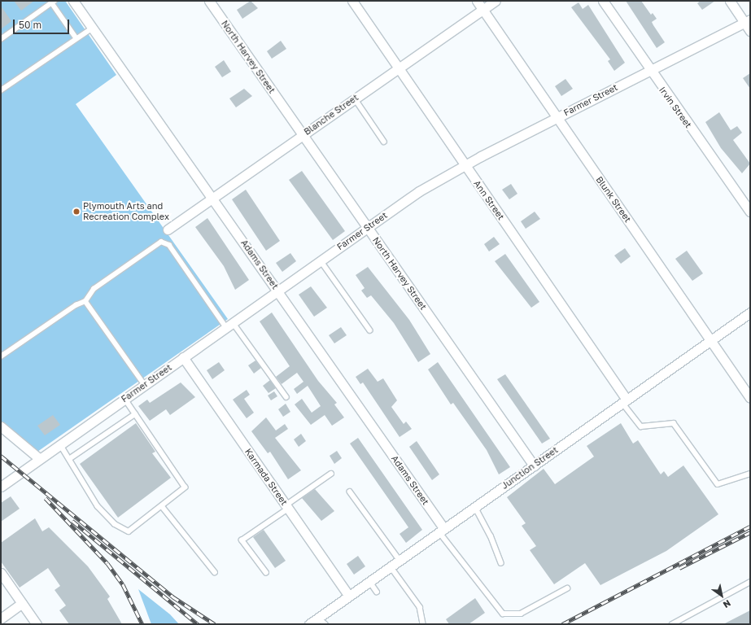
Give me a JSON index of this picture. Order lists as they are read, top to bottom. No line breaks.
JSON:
{"streets":{"street":["North Harvey Street","Farmer Street","Irvin Street","Blanche Street","Blunk Street","Ann Street","Adams Street","Junction Street","Karmada Street"]},"crossings":[["North Harvey Street","Farmer Street"],["North Harvey Street","Blanche Street"],["North Harvey Street","Junction Street"],["Farmer Street","Irvin Street"],["Farmer Street","Blunk Street"],["Farmer Street","Ann Street"],["Farmer Street","Adams Street"],["Farmer Street","Karmada Street"],["Blanche Street","Blunk Street"],["Blanche Street","Ann Street"],["Blanche Street","Adams Street"],["Blunk Street","Junction Street"],["Ann Street","Junction Street"],["Adams Street","Junction Street"],["Junction Street","Karmada Street"]],"places":["Plymouth Arts and Recreation Complex"],"scale_bar":"50 m","north":"bottom right"}
